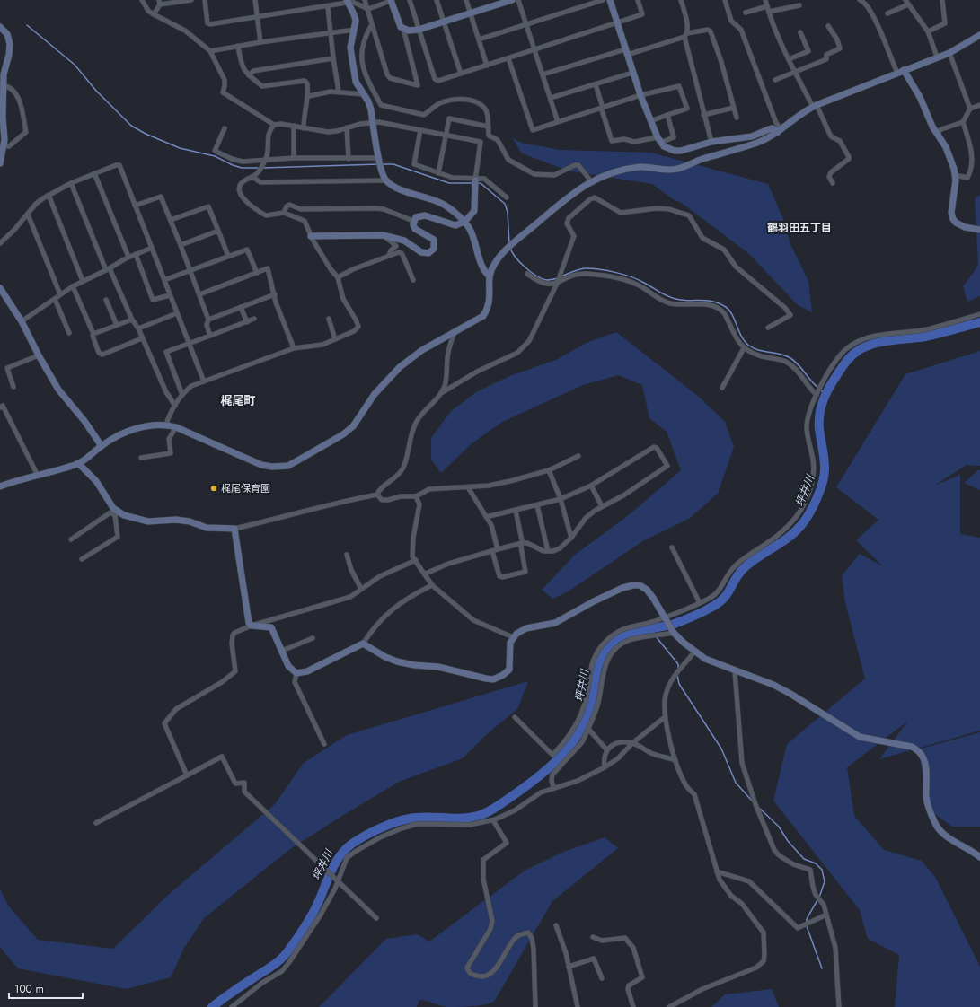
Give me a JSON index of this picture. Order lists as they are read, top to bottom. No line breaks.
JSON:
{"districts":["鶴羽田五丁目","梶尾町"],"water":["坪井川"],"places":["梶尾保育園"],"scale_bar":"100 m"}
